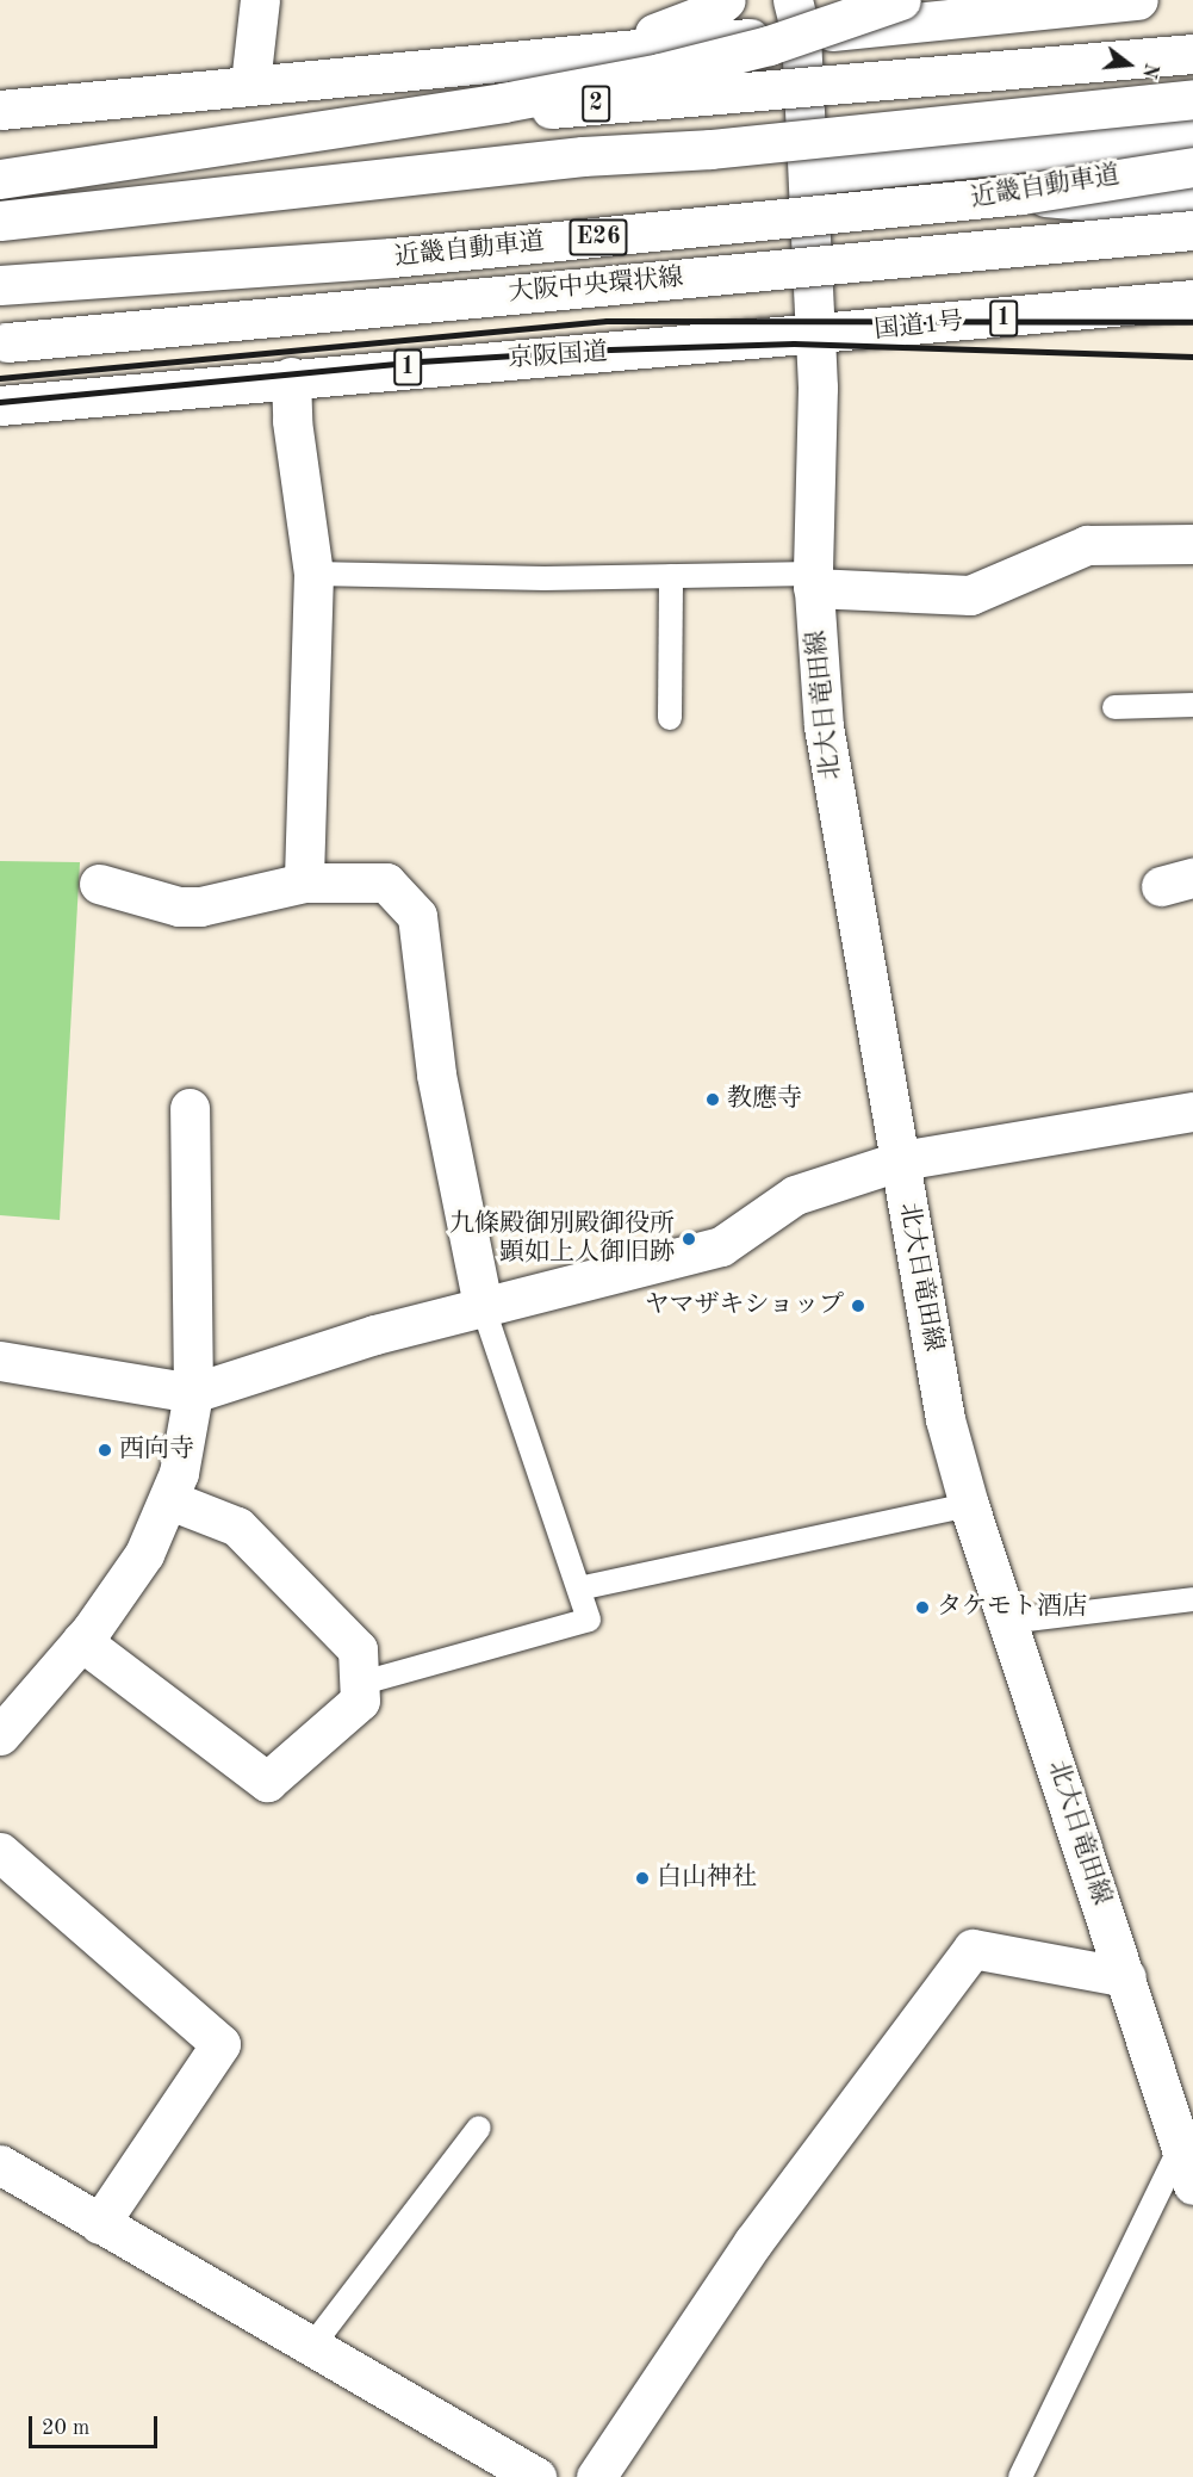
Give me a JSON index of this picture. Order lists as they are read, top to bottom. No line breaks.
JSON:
{"streets":{"main road":["2","近畿自動車道","E26","大阪中央環状線","1","国道1号","京阪国道","北大日竜田線"]},"crossings":[["国道1号","京阪国道"],["国道1号","北大日竜田線"],["京阪国道","北大日竜田線"]],"places":["教應寺","九條殿御別殿御役所 顕如上人御旧跡","ヤマザキショップ","西向寺","タケモト酒店","白山神社"],"scale_bar":"20 m","north":"right"}
